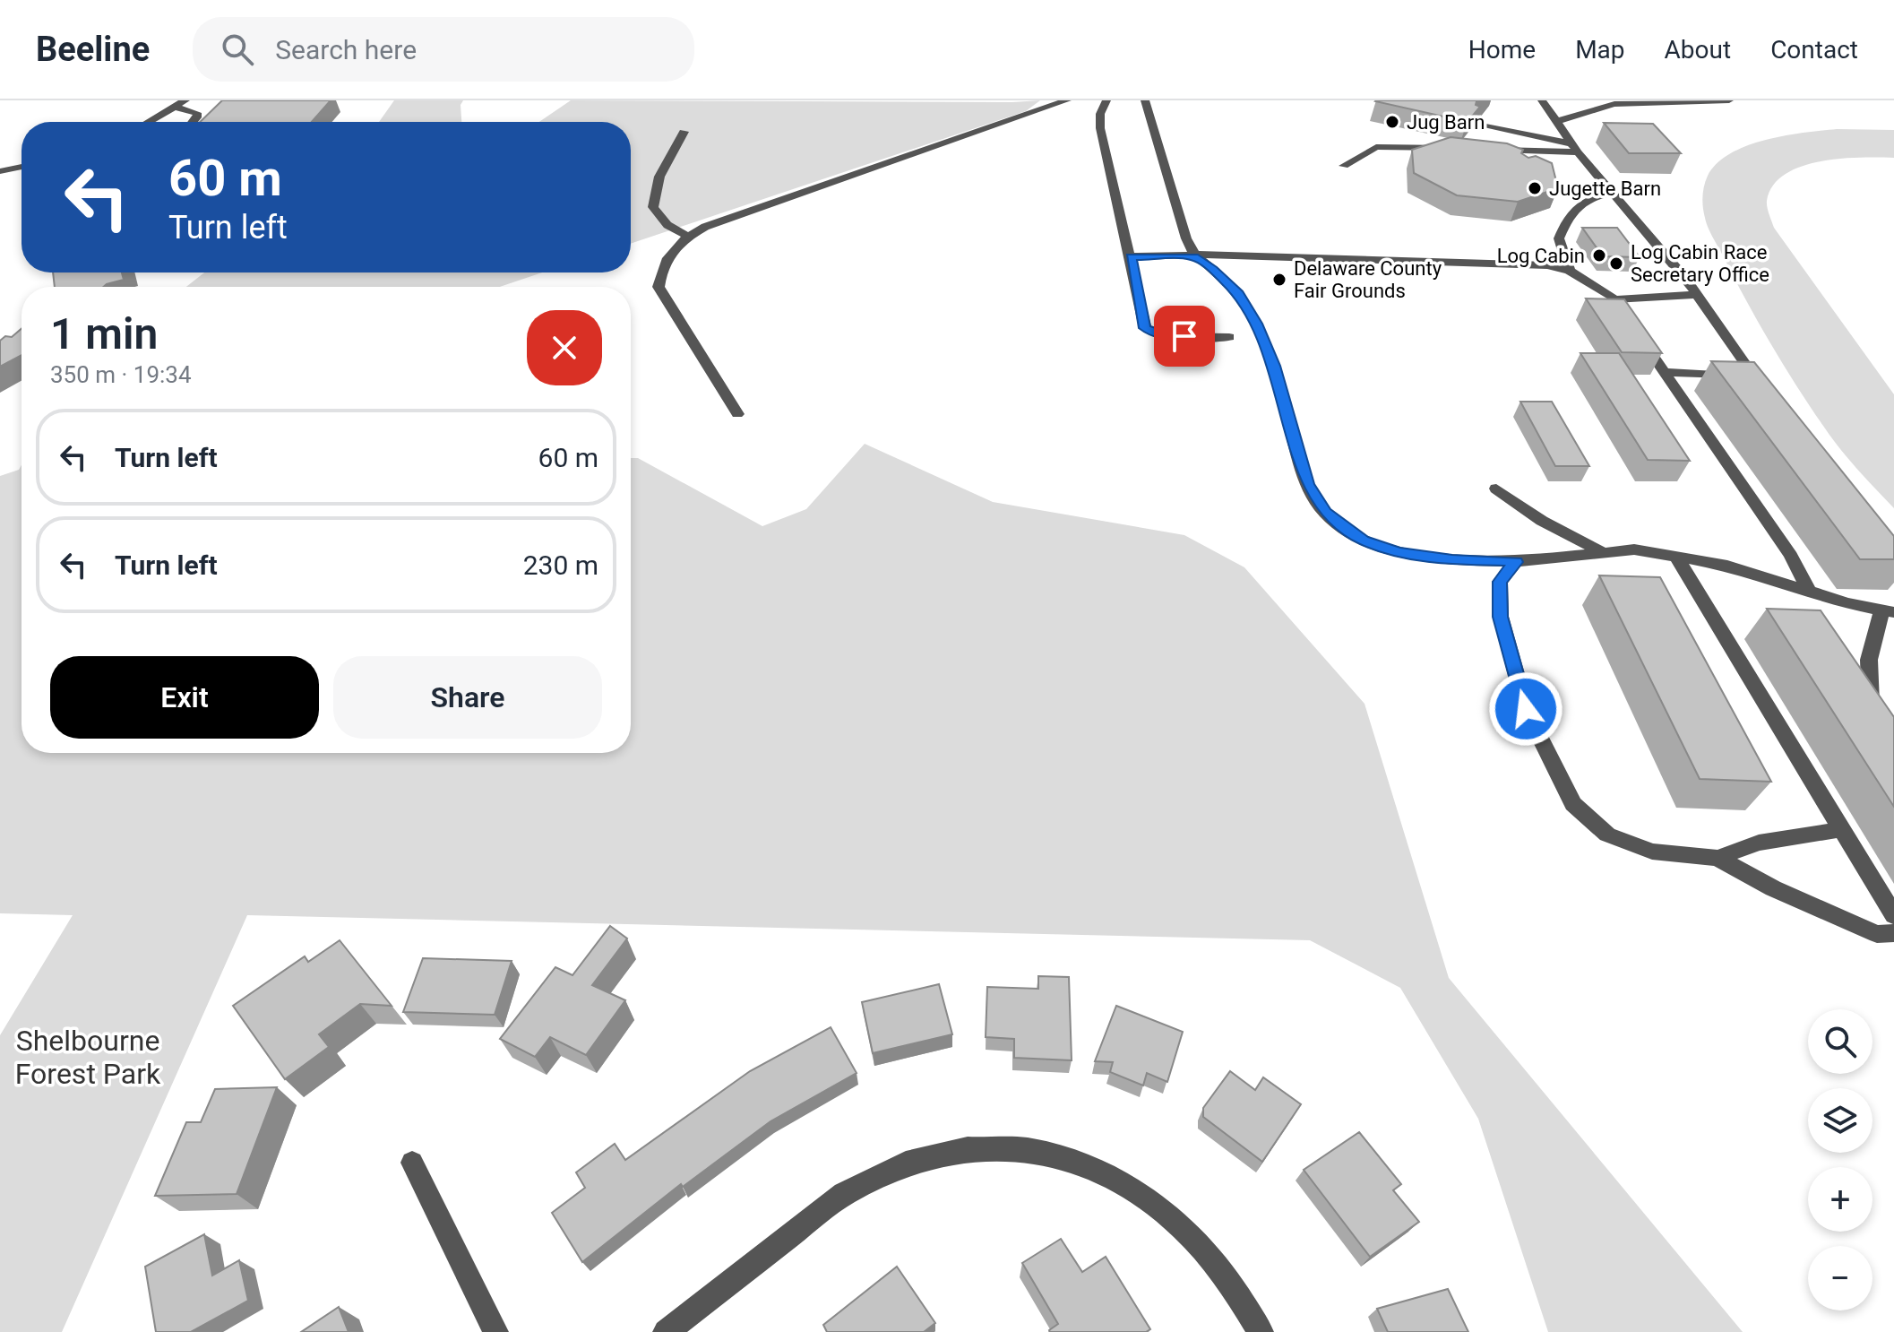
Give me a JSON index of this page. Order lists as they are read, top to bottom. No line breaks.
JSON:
{"parks":["Shelbourne Forest Park"],"places":["Jug Barn","Jugette Barn","Log Cabin","Log Cabin Race Secretary Office","Delaware County Fair Grounds"],"page":{"header":"Beeline","search":"Search here","nav":["Home","Map","About","Contact"],"turn":["60 m","Turn left"],"heading":["1 min","350 m · 19:34"],"list":[{"name":"Turn left","value":"60 m"},{"name":"Turn left","value":"230 m"}],"buttons":["Exit","Share"],"map_buttons":["+","−"]}}
